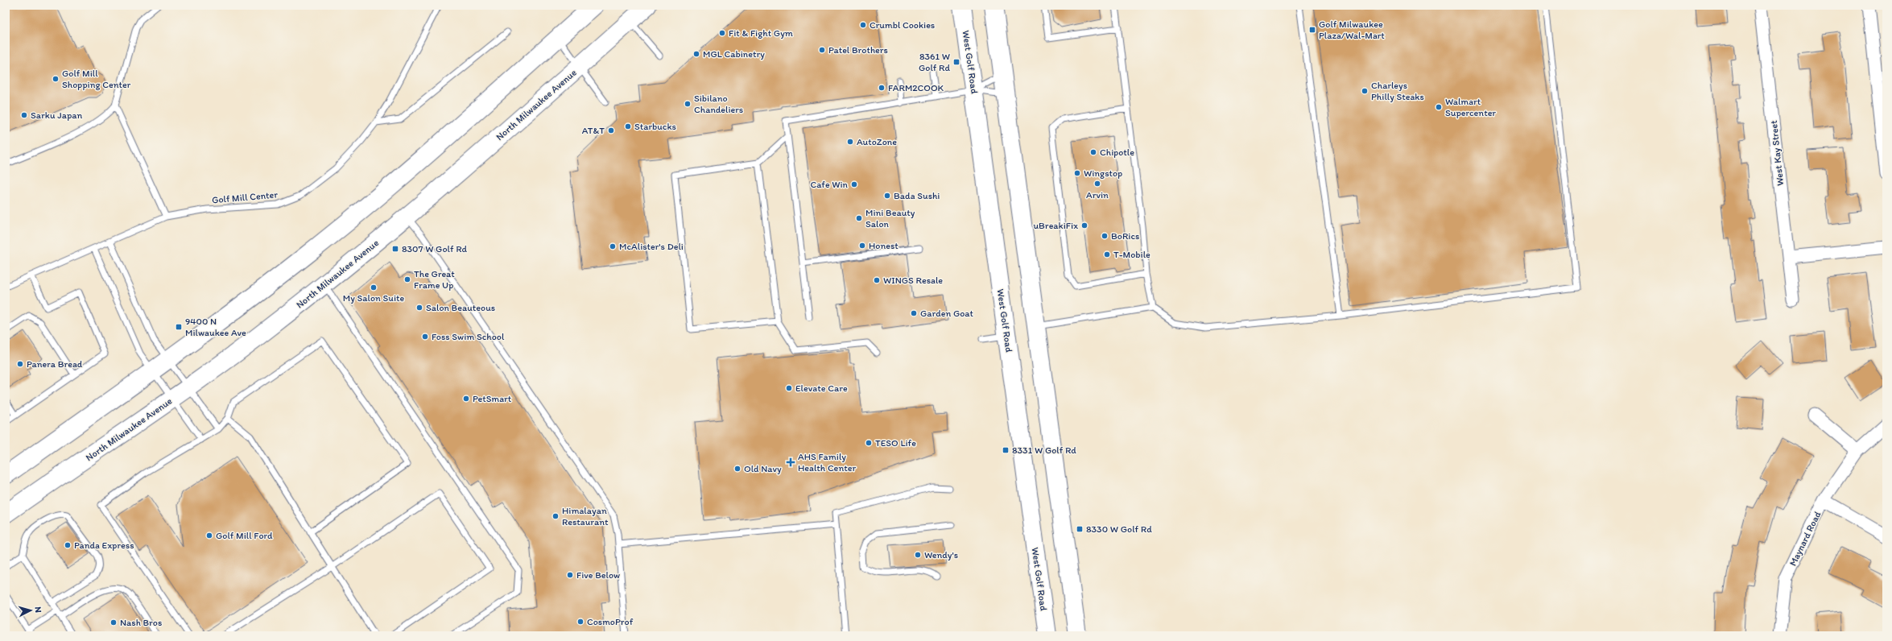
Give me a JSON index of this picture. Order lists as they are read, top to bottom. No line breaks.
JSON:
{"streets":{"main road":["West Golf Road","North Milwaukee Avenue"],"street":["West Kay Street","Maynard Road"],"lane":["Golf Mill Center"]},"places":{"other":["Crumbl Cookies","Fit & Fight Gym","Patel Brothers","MGL Cabinetry","Golf Mill Shopping Center","FARM2COOK","Charleys Philly Steaks","Sibilano Chandeliers","Walmart Supercenter","Sarku Japan","Starbucks","AT&T","AutoZone","Chipotle","Wingstop","Arvin","Cafe Win","Bada Sushi","Mini Beauty Salon","uBreakiFix","BoRics","Honest","McAlister's Deli","T-Mobile","The Great Frame Up","WINGS Resale","My Salon Suite","Salon Beauteous","Garden Goat","Foss Swim School","Panera Bread","Elevate Care","PetSmart","TESO Life","Old Navy","Himalayan Restaurant","Golf Mill Ford","Panda Express","Wendy's","Five Below","CosmoProf","Nash Bros"],"transit":["Golf Milwaukee Plaza/Wal-Mart","8361 W Golf Rd","8307 W Golf Rd","9400 N Milwaukee Ave","8331 W Golf Rd","8330 W Golf Rd"],"health":["AHS Family Health Center"]},"north":"right"}
